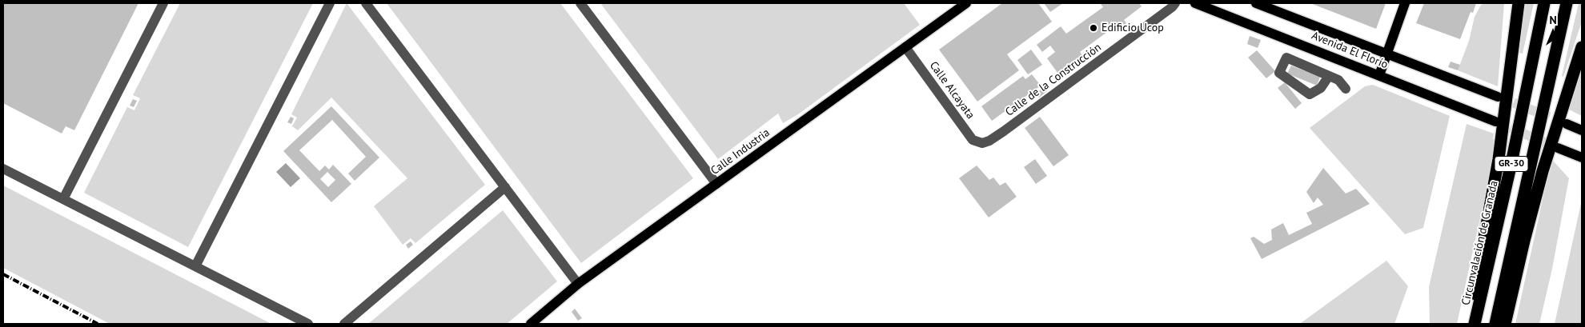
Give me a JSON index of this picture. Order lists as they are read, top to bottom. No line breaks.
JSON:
{"streets":{"highway":["GR-30","Circunvalación de Granada"],"main road":["Avenida El Florío","Calle Industria"],"street":["Calle de la Construcción","Calle Alcayata"]},"crossings":[["Calle de la Construcción","Calle Alcayata"],["Calle Alcayata","Calle Industria"]],"places":["Edificio Ucop"],"north":"top"}
